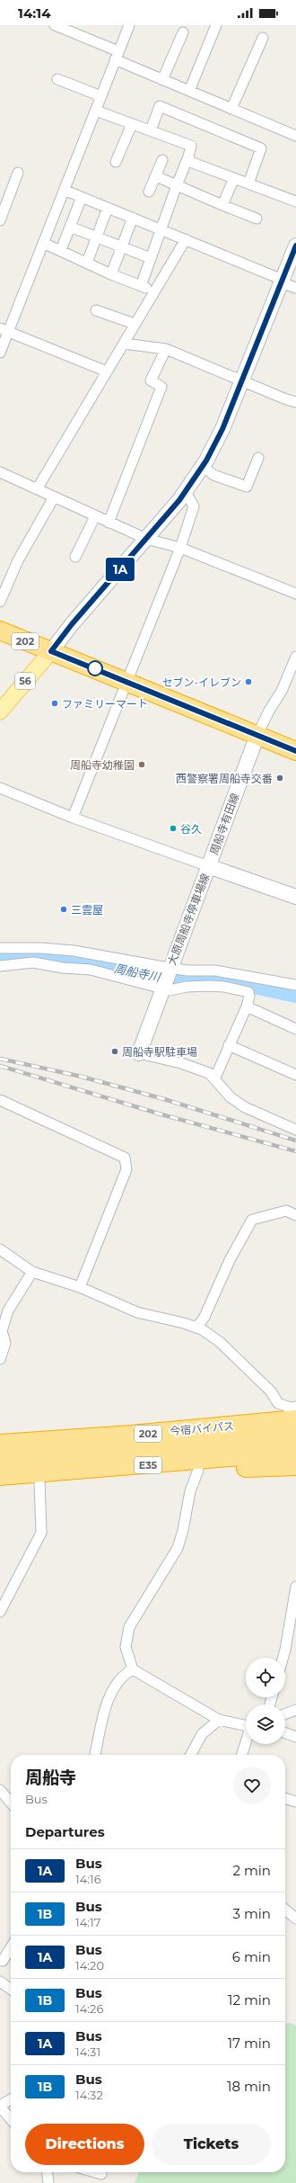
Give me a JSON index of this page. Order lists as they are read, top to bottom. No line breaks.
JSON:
{"streets":{"highway":["202","今宿バイパス","E35"],"main road":["56","周船寺有田線","大原周船寺停車場線"]},"crossings":[["202","56"],["202","周船寺有田線"],["周船寺有田線","大原周船寺停車場線"]],"water":["周船寺川"],"places":["セブン-イレブン","ファミリーマート","周船寺幼稚園","西警察署周船寺交番","谷久","三雲屋","周船寺駅駐車場"],"lines":["bus line 1A"],"page":{"status":"14:14","on_map":"1A","heading":[["周船寺","Bus"],"Departures"],"list":[{"mark":"1A","name":"Bus","note":"14:16","value":"2 min"},{"mark":"1B","name":"Bus","note":"14:17","value":"3 min"},{"mark":"1A","name":"Bus","note":"14:20","value":"6 min"},{"mark":"1B","name":"Bus","note":"14:26","value":"12 min"},{"mark":"1A","name":"Bus","note":"14:31","value":"17 min"},{"mark":"1B","name":"Bus","note":"14:32","value":"18 min"}],"buttons":["Directions","Tickets"]}}
